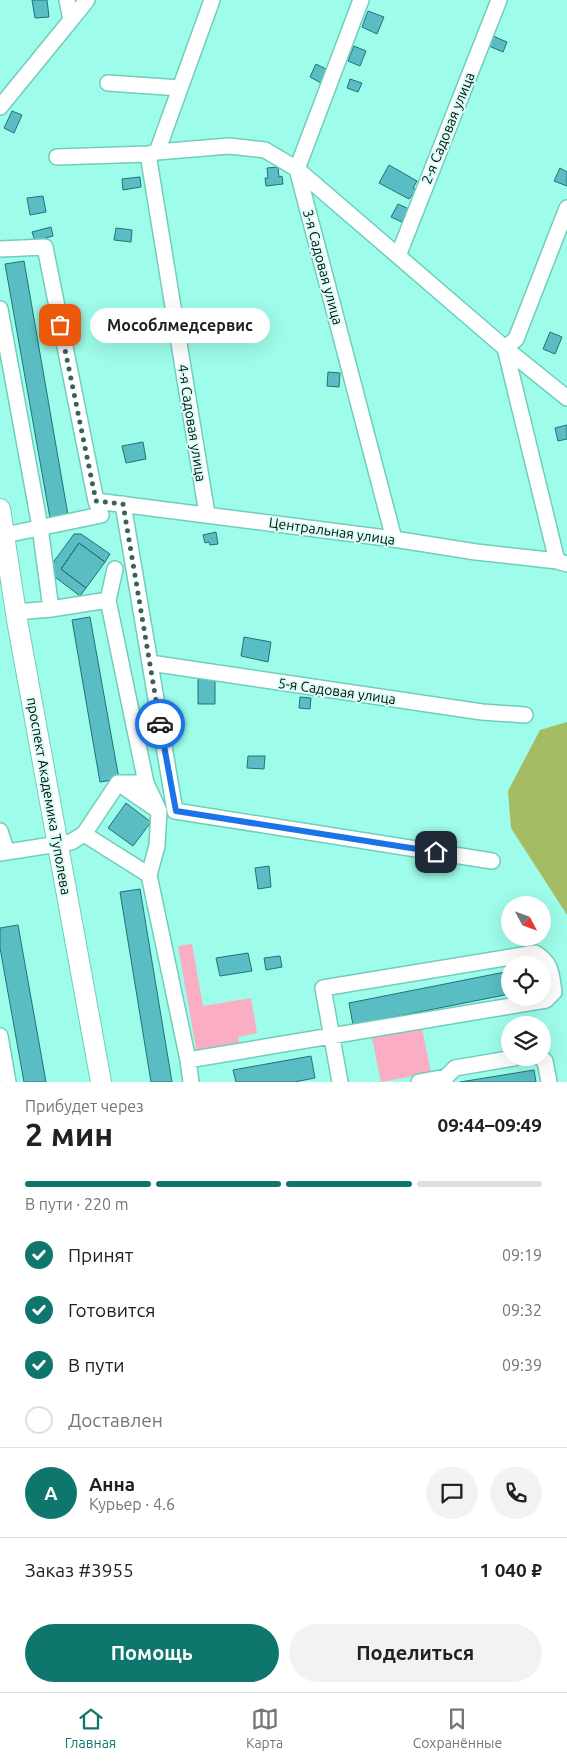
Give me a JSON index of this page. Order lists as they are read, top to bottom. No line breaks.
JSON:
{"streets":{"main road":["проспект Академика Туполева"],"street":["2-я Садовая улица","3-я Садовая улица","4-я Садовая улица","Центральная улица","5-я Садовая улица"]},"crossings":[["3-я Садовая улица","Центральная улица"],["4-я Садовая улица","Центральная улица"]],"places":["Мособлмедсервис"],"north":"bottom right","page":{"bubble":"Мособлмедсервис","heading":["2 мин","Прибудет через","09:44–09:49"],"panel":["Анна","Курьер · 4.6","Заказ #3955","1 040 ₽"],"bar":"В пути · 220 m","list":[["Принят","09:19"],["Готовится","09:32"],["В пути","09:39"],"Доставлен"],"round":"А","buttons":["Помощь","Поделиться"],"tabs":["Главная","Карта","Сохранённые"]}}
